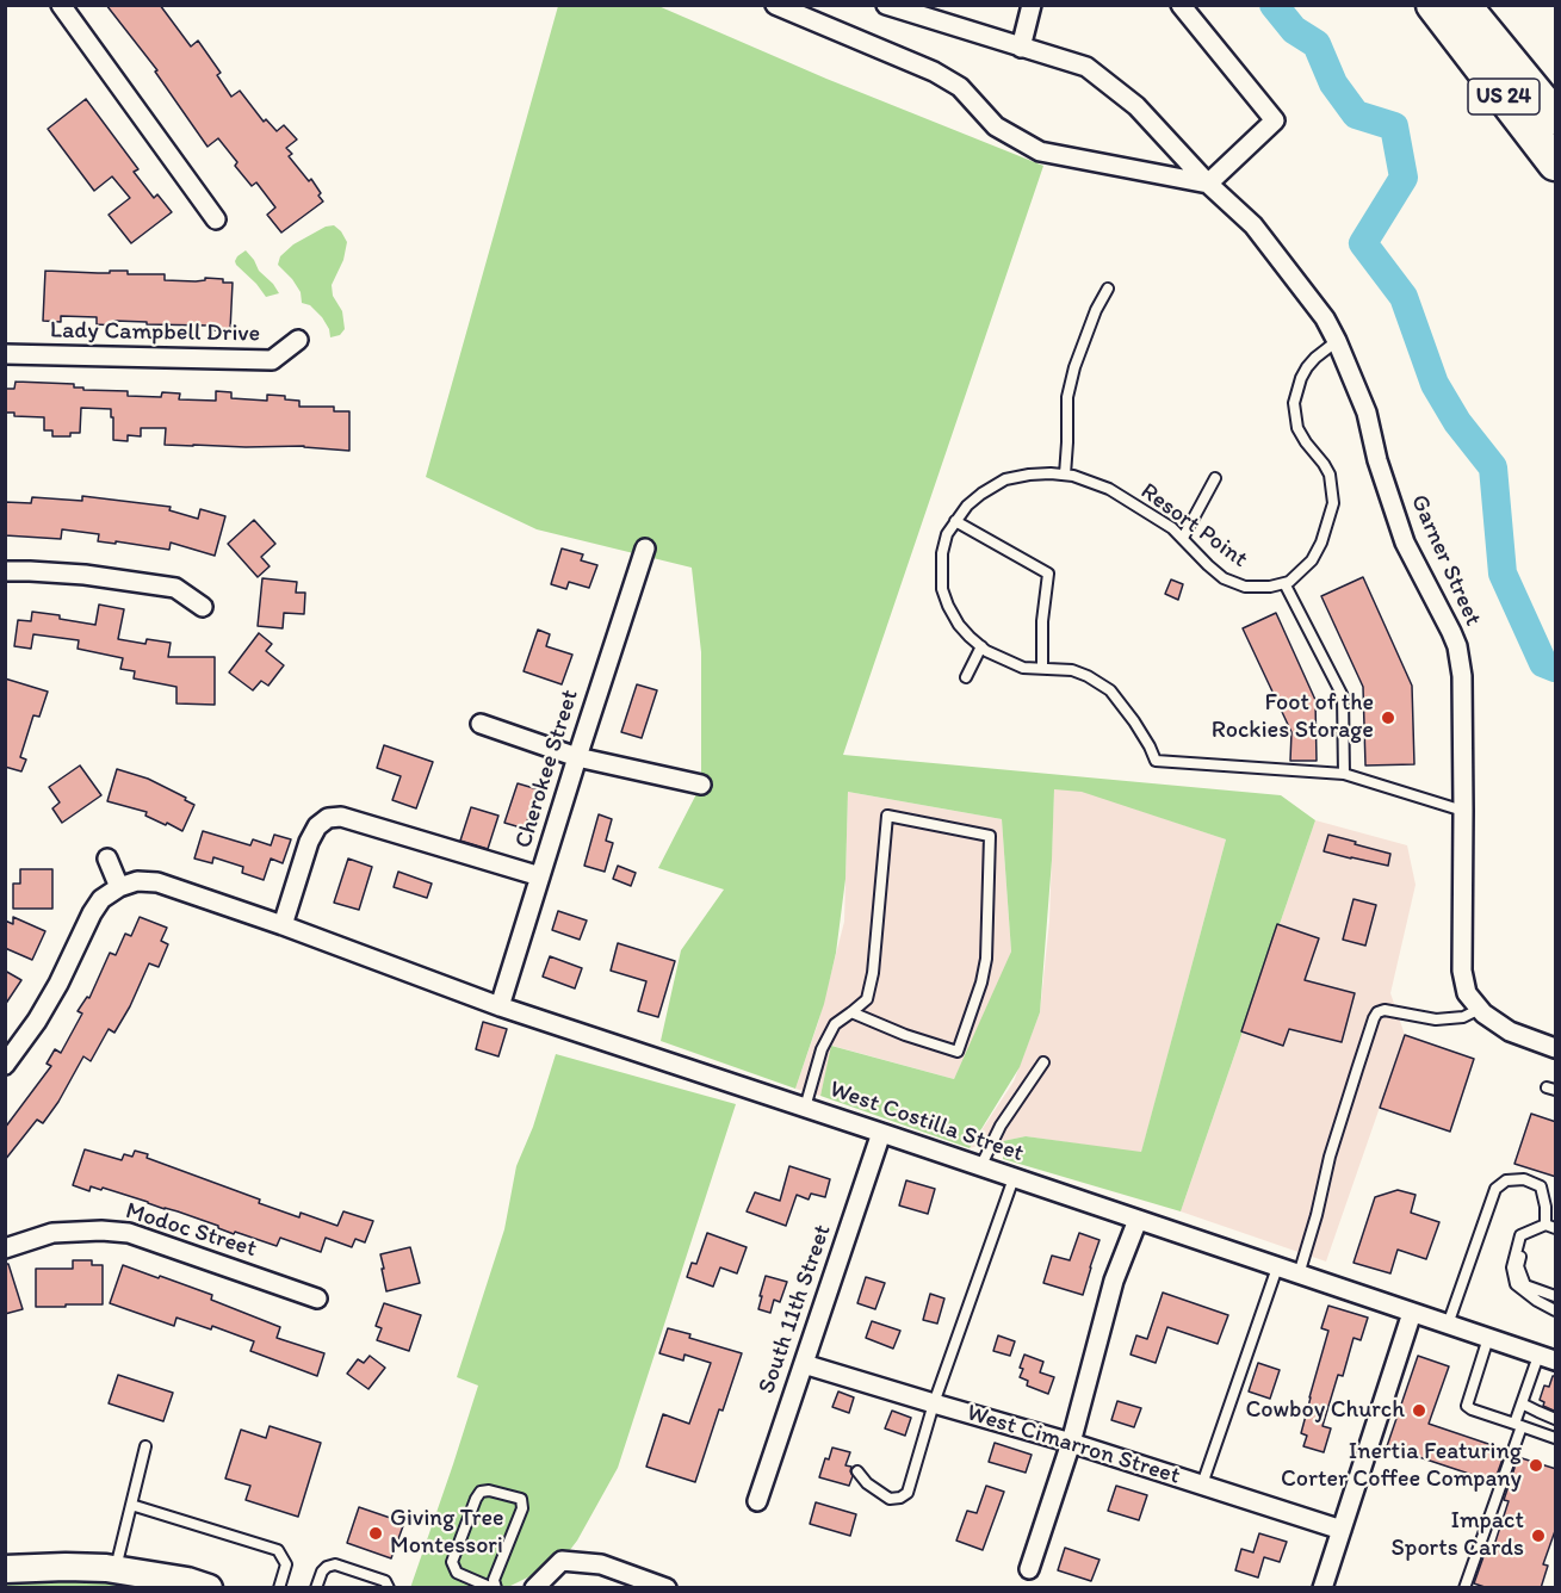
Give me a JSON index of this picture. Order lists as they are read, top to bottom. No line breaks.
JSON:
{"streets":{"highway":["US 24"],"street":["Lady Campbell Drive","Garner Street","Cherokee Street","West Costilla Street","Modoc Street","South 11th Street","West Cimarron Street"],"lane":["Resort Point"]},"crossings":[["Resort Point","Garner Street"],["Cherokee Street","West Costilla Street"],["West Costilla Street","South 11th Street"],["South 11th Street","West Cimarron Street"]],"places":["Foot of the Rockies Storage","Cowboy Church","Inertia Featuring Corter Coffee Company","Giving Tree Montessori","Impact Sports Cards"]}
